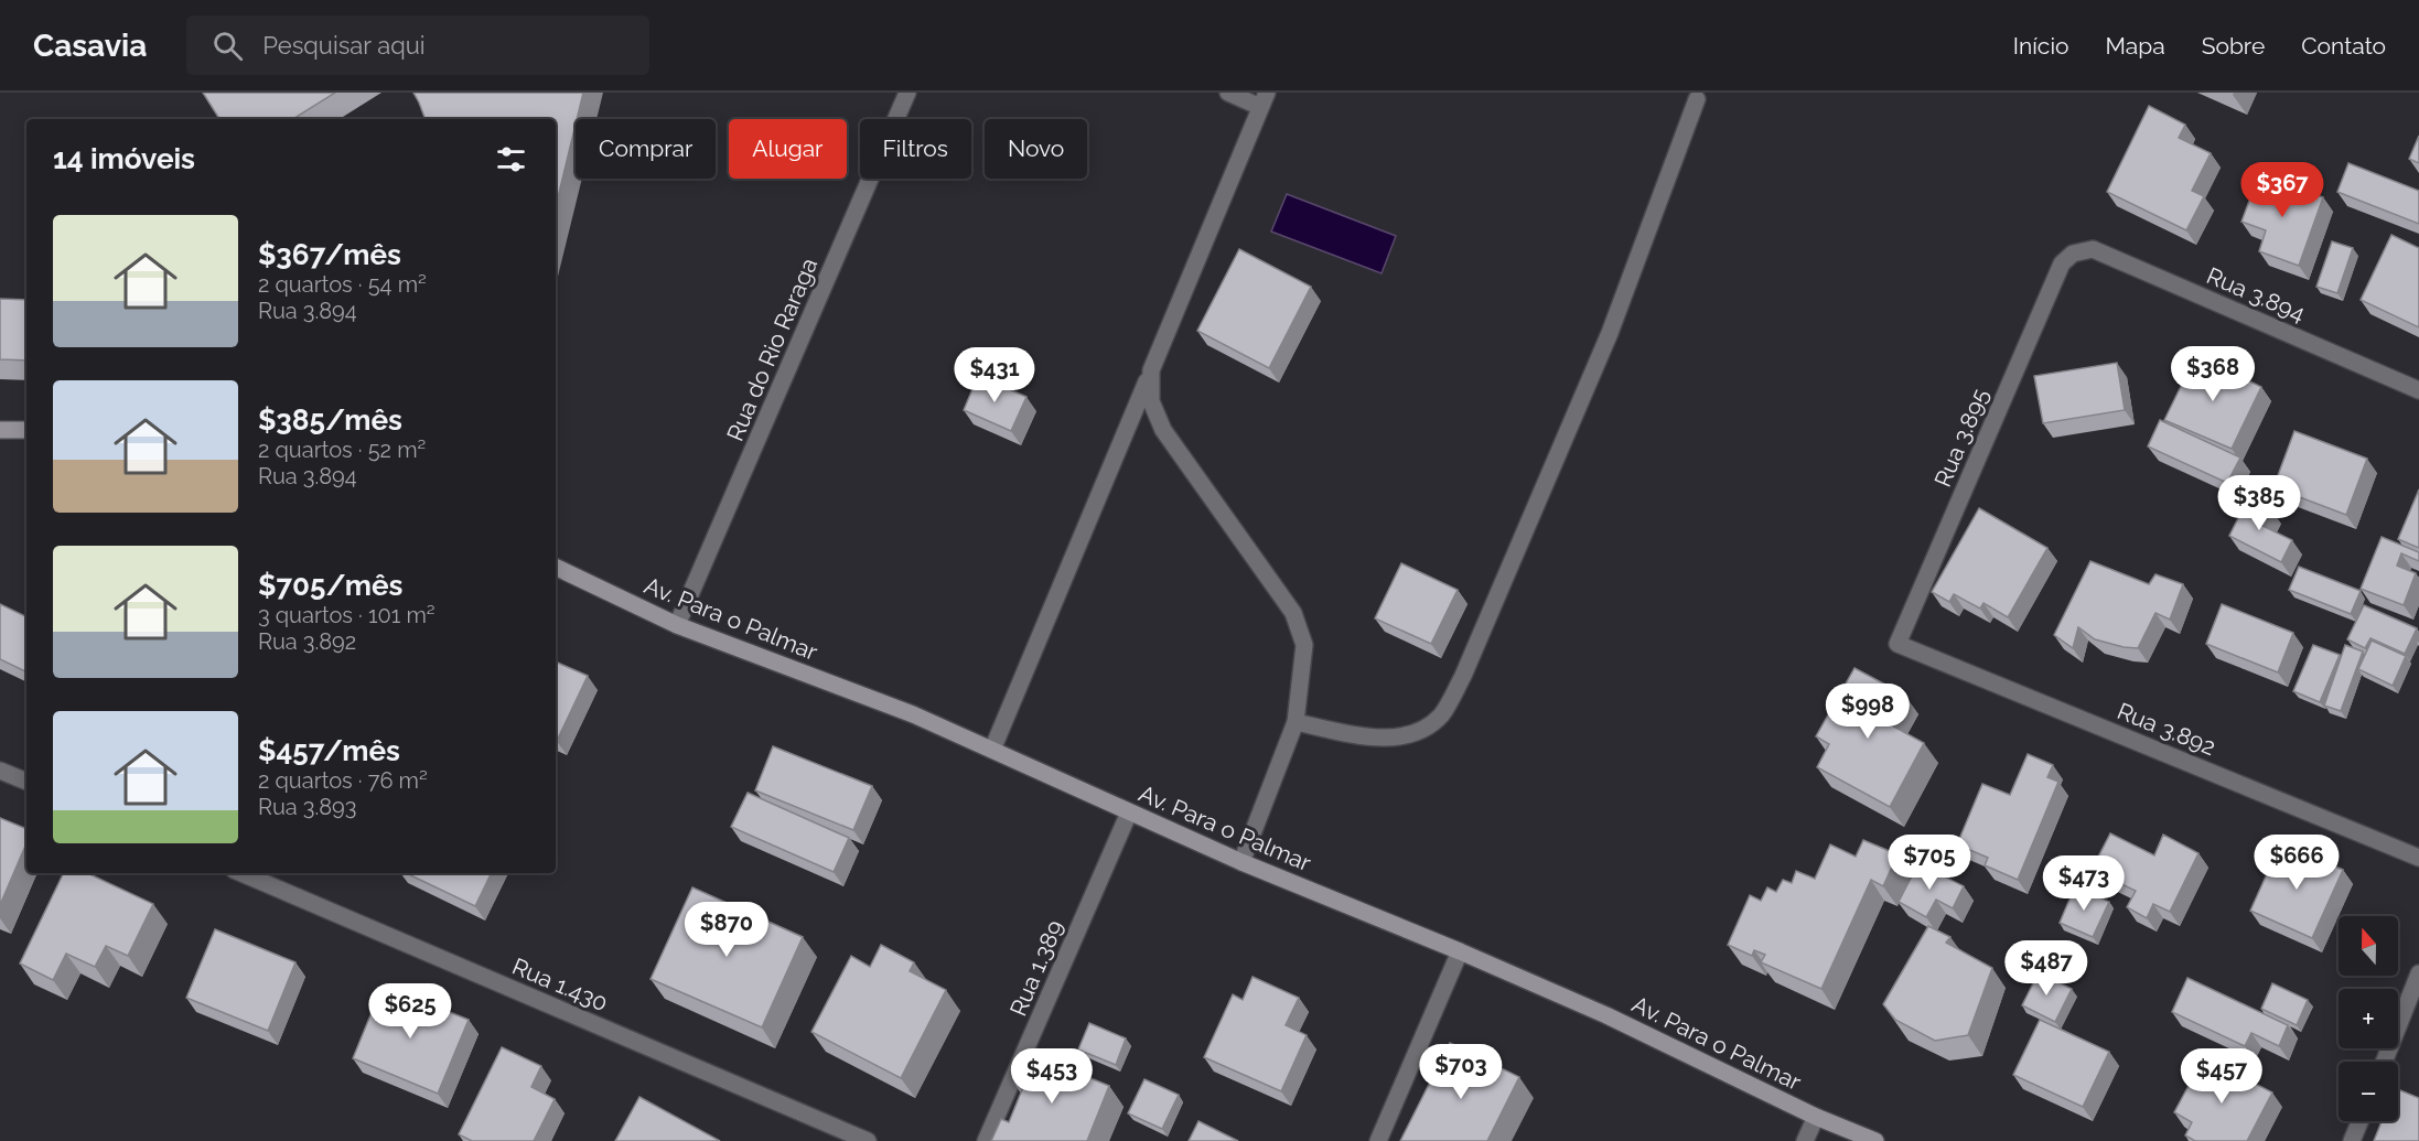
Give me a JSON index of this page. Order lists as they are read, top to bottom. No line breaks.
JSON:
{"streets":{"main road":["Av. Para o Palmar"],"street":["Rua 3.894","Rua do Rio Raraga","Rua 3.895","Rua 3.892","Rua 1.389","Rua 1.430"]},"crossings":[["Rua 3.894","Rua 3.895"],["Rua do Rio Raraga","Av. Para o Palmar"],["Rua 3.895","Rua 3.892"],["Av. Para o Palmar","Rua 1.389"]],"north":"top","page":{"header":"Casavia","search":"Pesquisar aqui","nav":["Início","Mapa","Sobre","Contato"],"chip":["Comprar","Alugar","Filtros","Novo"],"heading":"14 imóveis","price":["$367","$368","$431","$385","$998","$705","$666","$473","$870","$487","$625","$703","$453","$457"],"list":[{"name":"$367/mês","note":"2 quartos · 54 m² · Rua 3.894"},{"name":"$385/mês","note":"2 quartos · 52 m² · Rua 3.894"},{"name":"$705/mês","note":"3 quartos · 101 m² · Rua 3.892"},{"name":"$457/mês","note":"2 quartos · 76 m² · Rua 3.893"}],"map_buttons":["+","−"]}}
